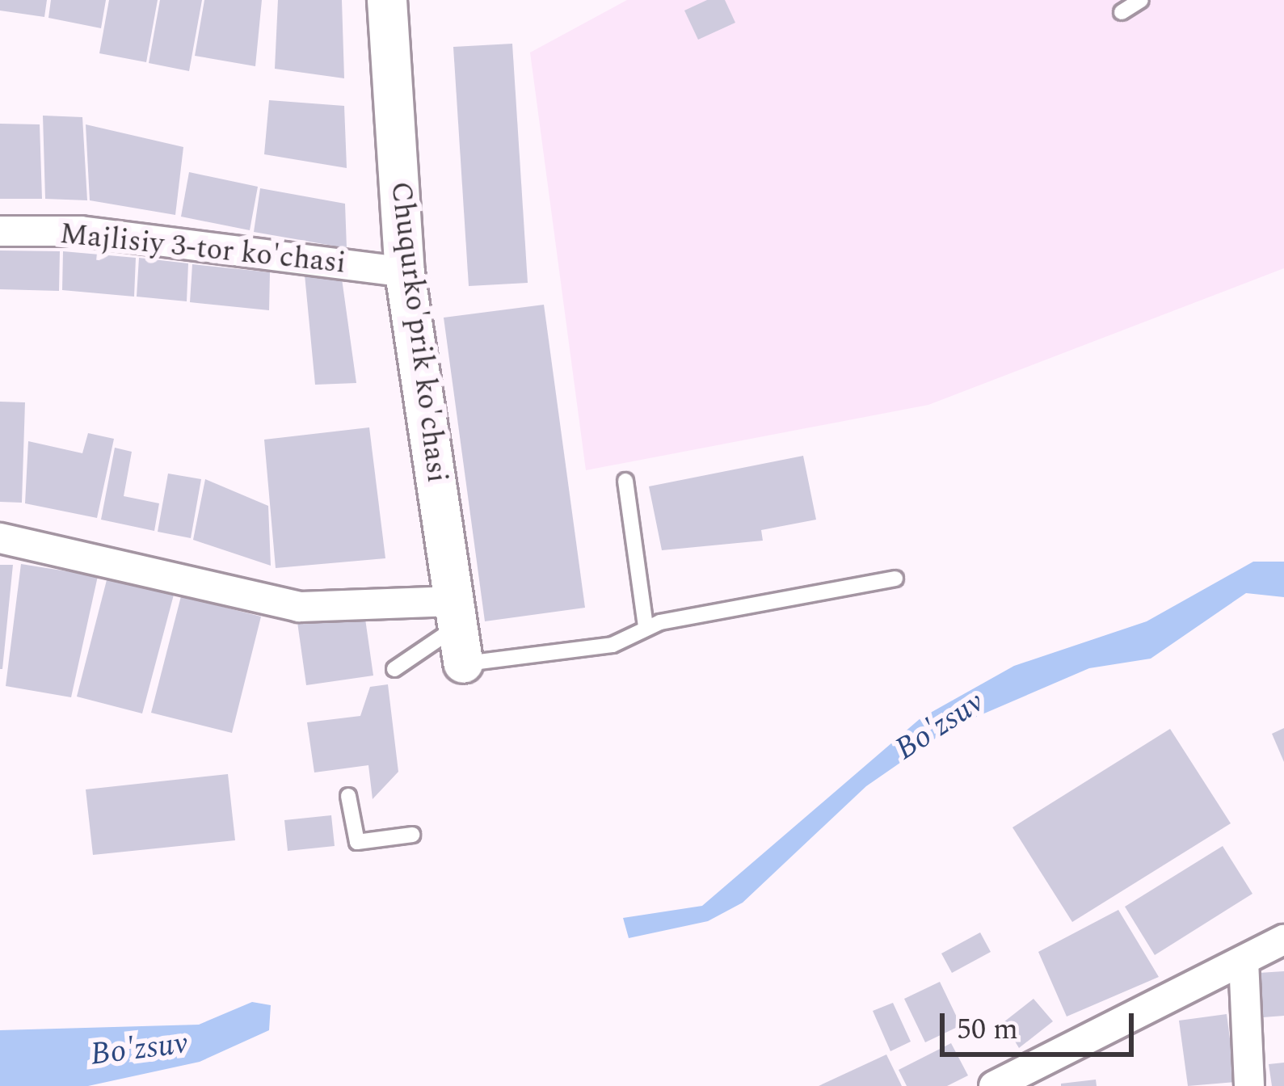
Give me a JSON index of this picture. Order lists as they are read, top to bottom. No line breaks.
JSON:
{"streets":{"street":["Majlisiy 3-tor ko'chasi","Chuqurko'prik ko'chasi"]},"crossings":[["Majlisiy 3-tor ko'chasi","Chuqurko'prik ko'chasi"]],"water":["Bo'zsuv"],"scale_bar":"50 m"}
